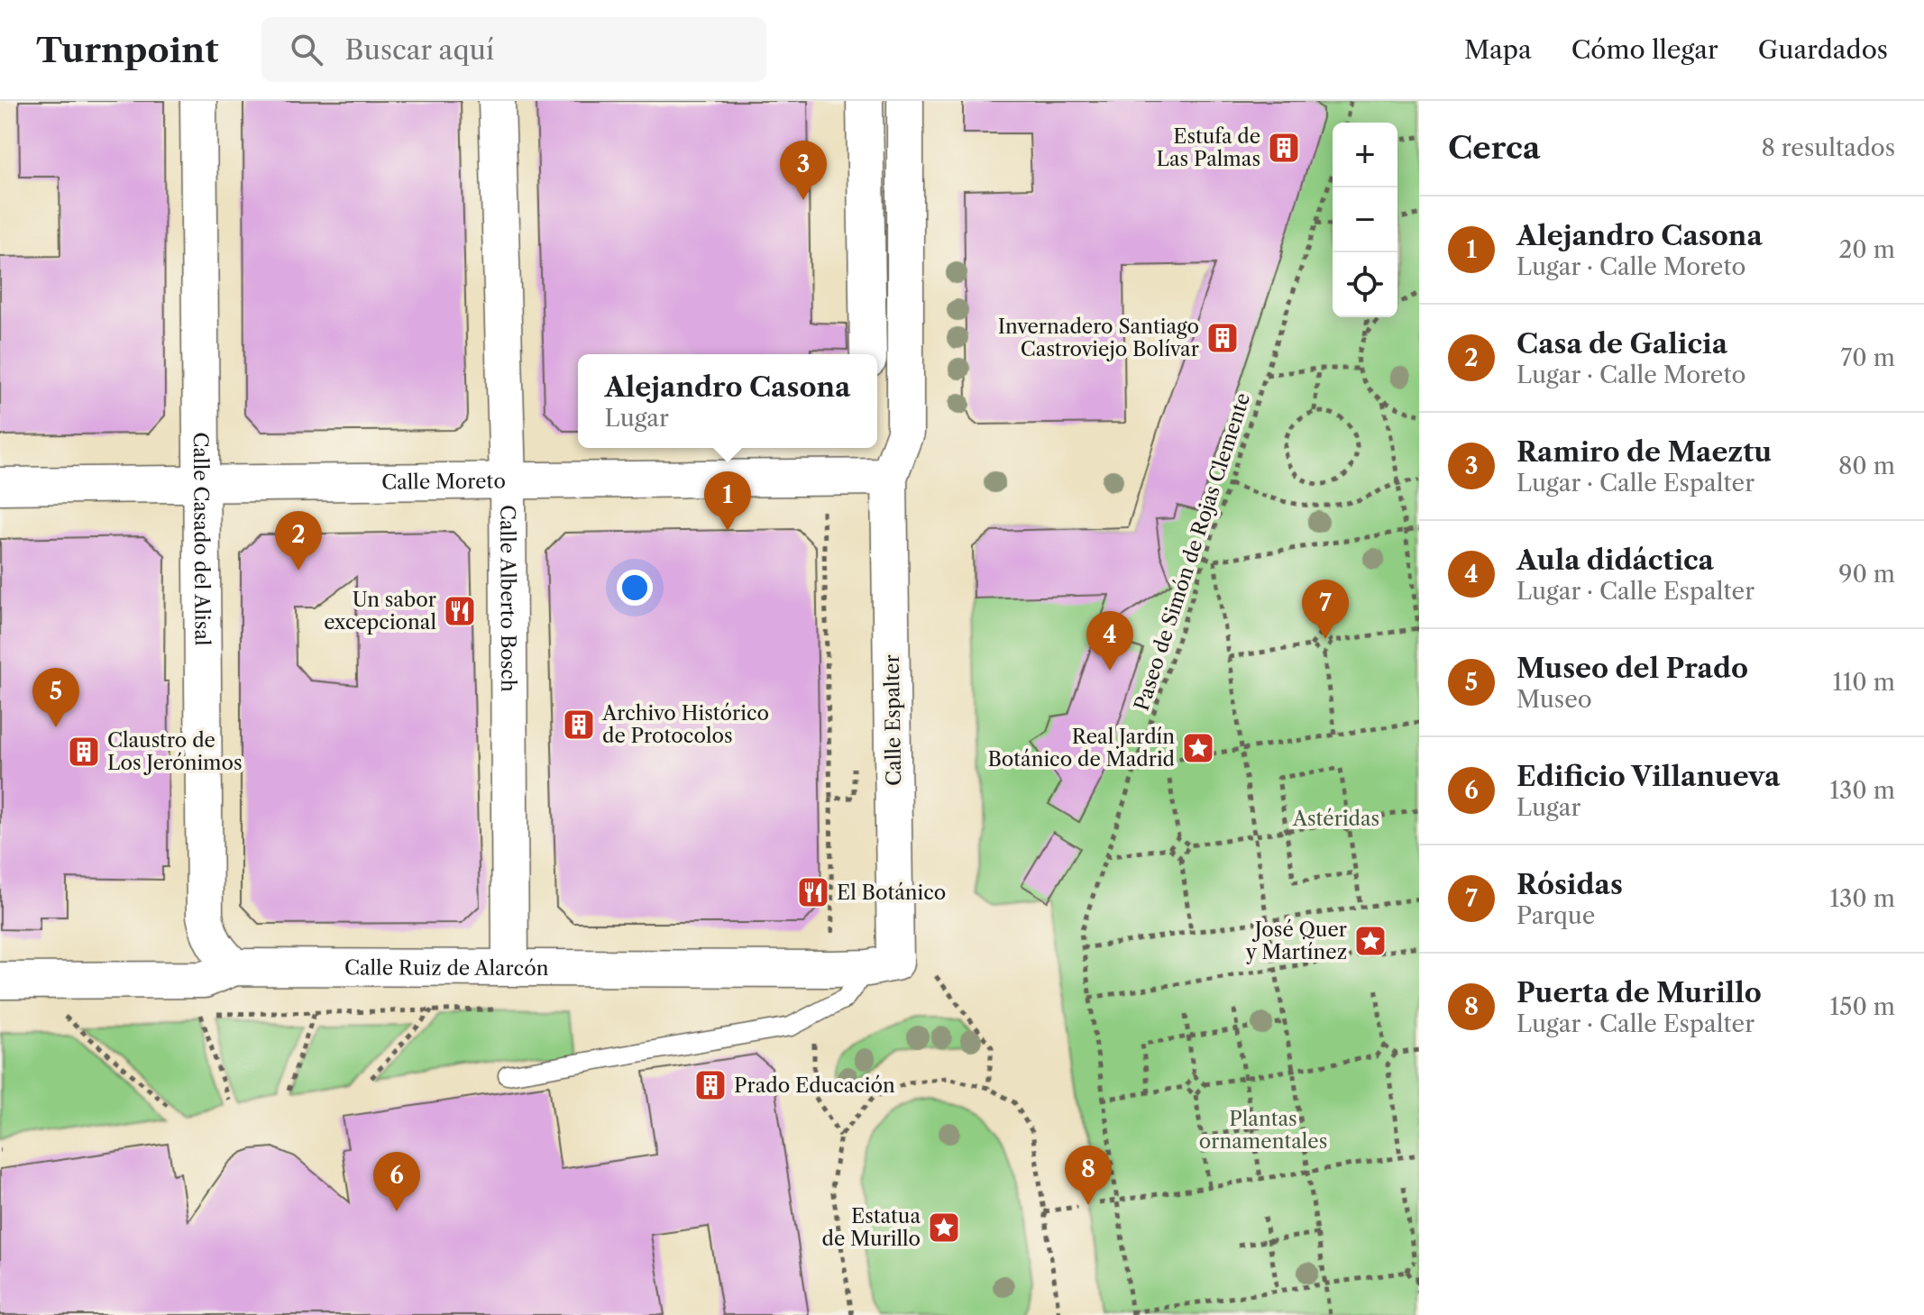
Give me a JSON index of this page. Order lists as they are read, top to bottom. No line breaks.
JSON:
{"streets":{"street":["Calle Moreto","Calle Casado del Alisal","Calle Alberto Bosch","Calle Espalter","Calle Ruiz de Alarcón"],"path":["Paseo de Simón de Rojas Clemente"]},"crossings":[["Calle Moreto","Calle Casado del Alisal"],["Calle Moreto","Calle Alberto Bosch"],["Calle Moreto","Calle Espalter"],["Calle Casado del Alisal","Calle Ruiz de Alarcón"],["Calle Alberto Bosch","Calle Ruiz de Alarcón"],["Calle Espalter","Calle Ruiz de Alarcón"]],"parks":["Astéridas","Plantas ornamentales"],"places":{"building":["Estufa de Las Palmas","Invernadero Santiago Castroviejo Bolívar","Archivo Histórico de Protocolos","Claustro de Los Jerónimos","Prado Educación"],"restaurant":["Un sabor excepcional","El Botánico"],"place":["Real Jardín Botánico de Madrid","José Quer y Martínez","Estatua de Murillo"]},"page":{"header":"Turnpoint","search":"Buscar aquí","nav":["Mapa","Cómo llegar","Guardados"],"heading":["Cerca","8 resultados"],"map_buttons":["+","−"],"pins":["3","1","2","7","4","5","8","6"],"list":[{"mark":"1","name":"Alejandro Casona","note":"Lugar · Calle Moreto","value":"20 m"},{"mark":"2","name":"Casa de Galicia","note":"Lugar · Calle Moreto","value":"70 m"},{"mark":"3","name":"Ramiro de Maeztu","note":"Lugar · Calle Espalter","value":"80 m"},{"mark":"4","name":"Aula didáctica","note":"Lugar · Calle Espalter","value":"90 m"},{"mark":"5","name":"Museo del Prado","note":"Museo","value":"110 m"},{"mark":"6","name":"Edificio Villanueva","note":"Lugar","value":"130 m"},{"mark":"7","name":"Rósidas","note":"Parque","value":"130 m"},{"mark":"8","name":"Puerta de Murillo","note":"Lugar · Calle Espalter","value":"150 m"}],"popup":["Alejandro Casona","Lugar"]}}
